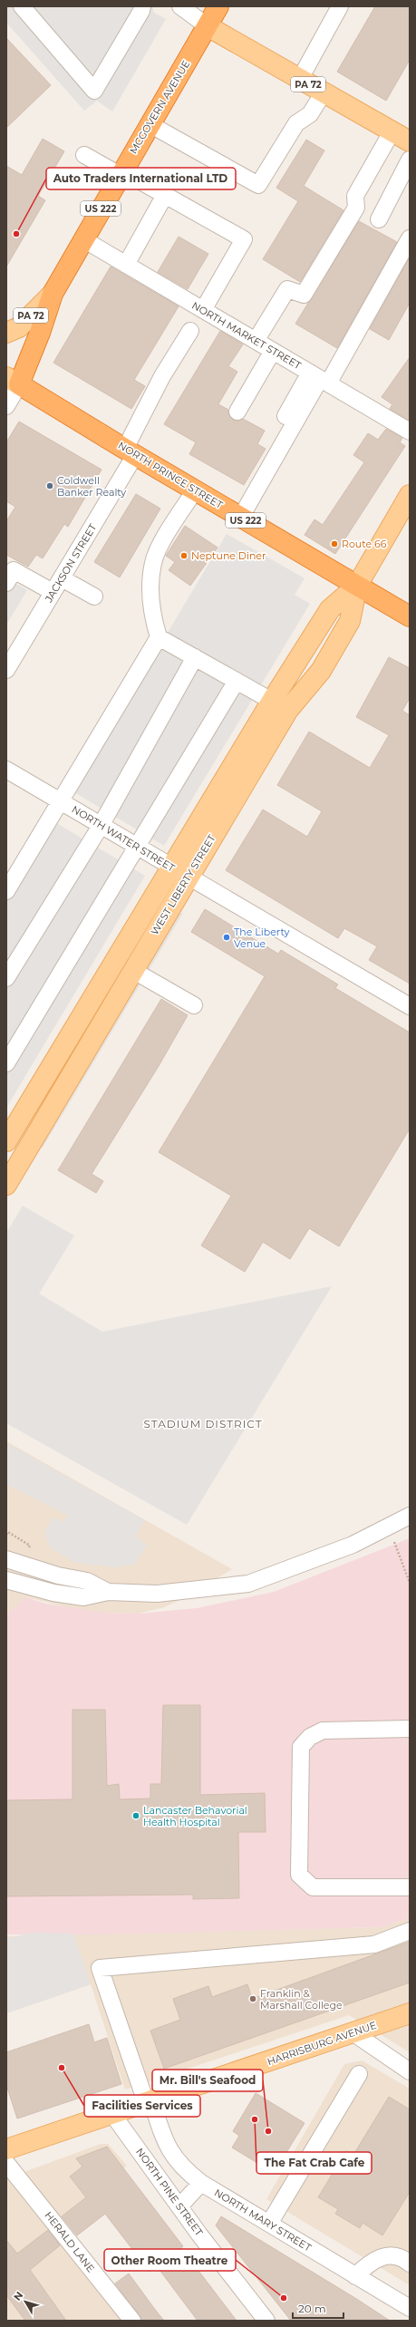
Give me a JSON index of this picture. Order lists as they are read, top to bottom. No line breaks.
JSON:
{"streets":{"highway":["MCGOVERN AVENUE","US 222","NORTH PRINCE STREET"],"main road":["PA 72","WEST LIBERTY STREET","HARRISBURG AVENUE"],"street":["NORTH MARKET STREET","JACKSON STREET","NORTH WATER STREET","NORTH PINE STREET","NORTH MARY STREET","HERALD LANE"]},"crossings":[["PA 72","MCGOVERN AVENUE"],["MCGOVERN AVENUE","NORTH MARKET STREET"],["MCGOVERN AVENUE","NORTH PRINCE STREET"],["NORTH PRINCE STREET","JACKSON STREET"],["NORTH PRINCE STREET","WEST LIBERTY STREET"],["NORTH WATER STREET","WEST LIBERTY STREET"],["HARRISBURG AVENUE","NORTH PINE STREET"],["HARRISBURG AVENUE","NORTH MARY STREET"]],"districts":["STADIUM DISTRICT"],"places":["Auto Traders International LTD","Coldwell Banker Realty","Route 66","Neptune Diner","The Liberty Venue","Lancaster Behavorial Health Hospital","Franklin & Marshall College","Facilities Services","The Fat Crab Cafe","Mr. Bill's Seafood","Other Room Theatre"],"scale_bar":"20 m","north":"top left"}
